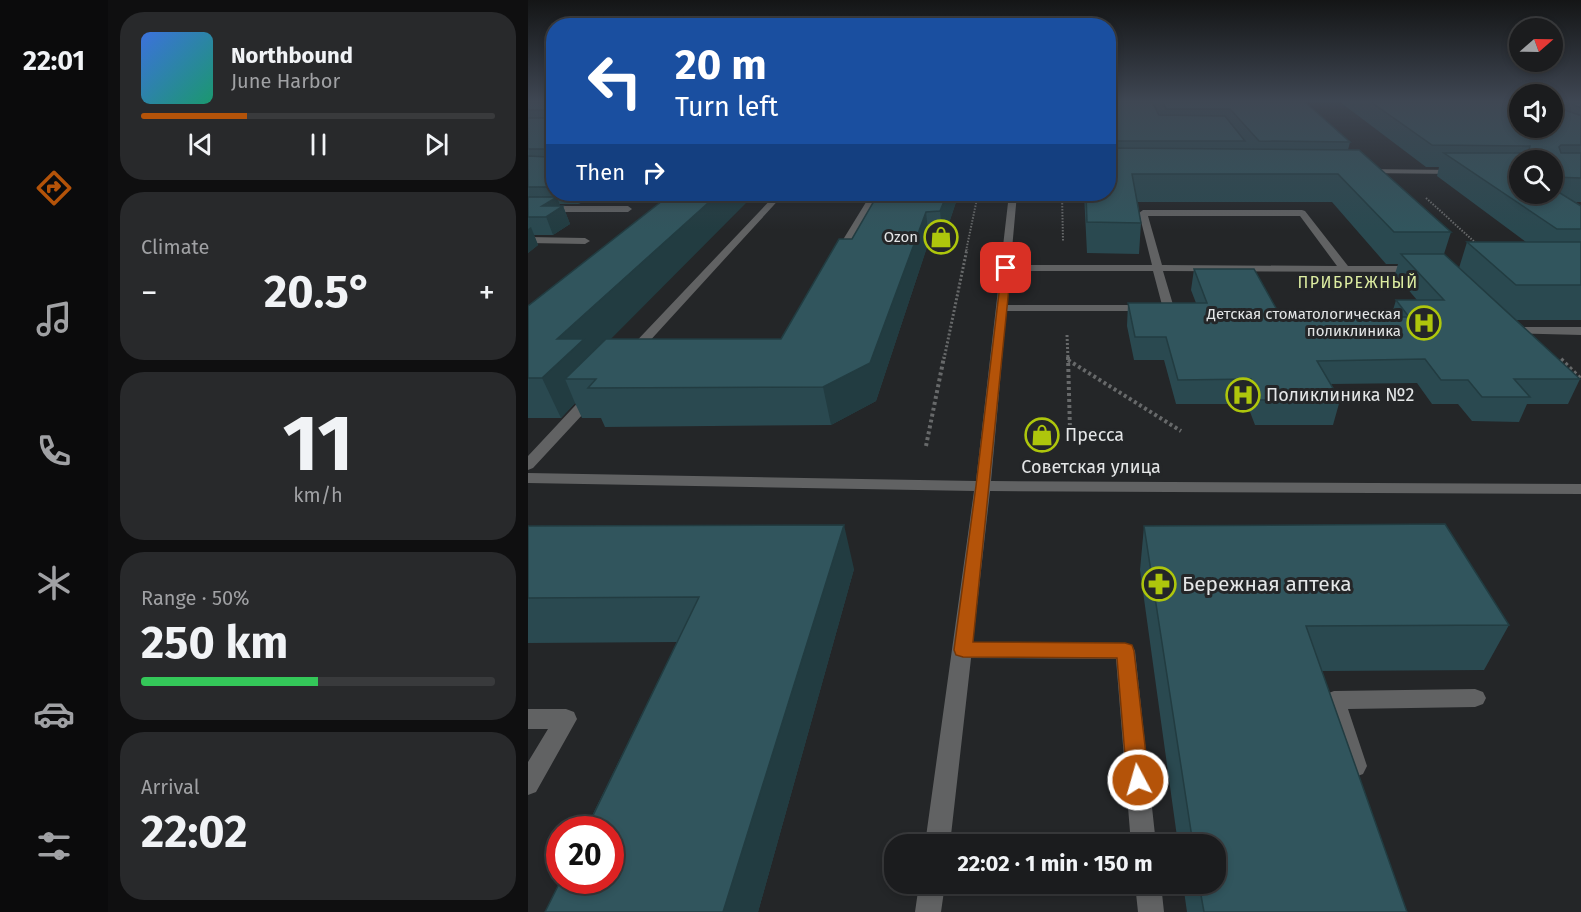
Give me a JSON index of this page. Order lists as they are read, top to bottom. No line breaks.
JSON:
{"streets":{"street":["Советская улица"]},"districts":["ПРИБРЕЖНЫЙ"],"places":{"shop":["Ozon","Пресса"],"hospital":["Детская стоматологическая поликлиника","Поликлиника №2"],"pharmacy":["Бережная аптека"]},"north":"right","page":{"tabs":"22:01","turn":["20 m","Turn left"],"song":["Northbound","June Harbor"],"then":"Then","tile":["Climate",["11","km/h"],["Range · 50%","250 km"],["Arrival","22:02"]],"heat":["−","20.5°","+"],"limit":"20","trip":"22:02 · 1 min · 150 m"}}
